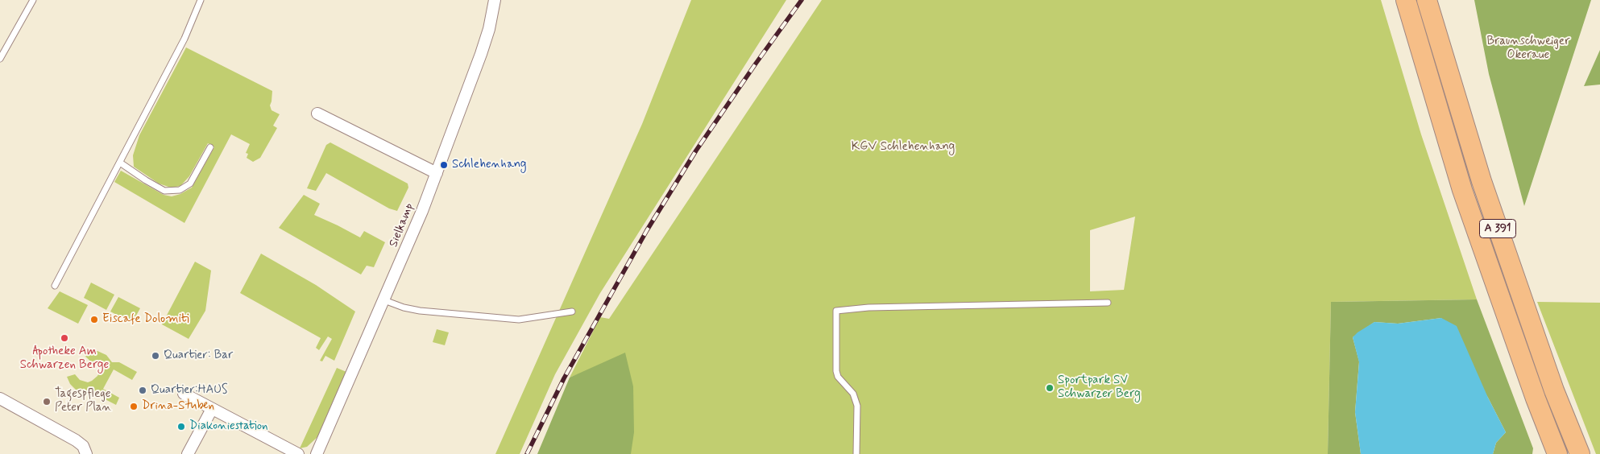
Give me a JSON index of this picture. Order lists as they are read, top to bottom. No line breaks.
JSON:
{"streets":{"highway":["A 391"],"street":["Sielkamp"]},"parks":["Braunschweiger Okeraue","KGV Schlehenhang"],"places":["Schlehenhang","Eiscafe Dolomiti","Apotheke Am Schwarzen Berge","Quartier: Bar","Sportpark SV Schwarzer Berg","Quartier:HAUS","Tagespflege Peter Plan","Drina-Stuben","Diakoniestation"]}
